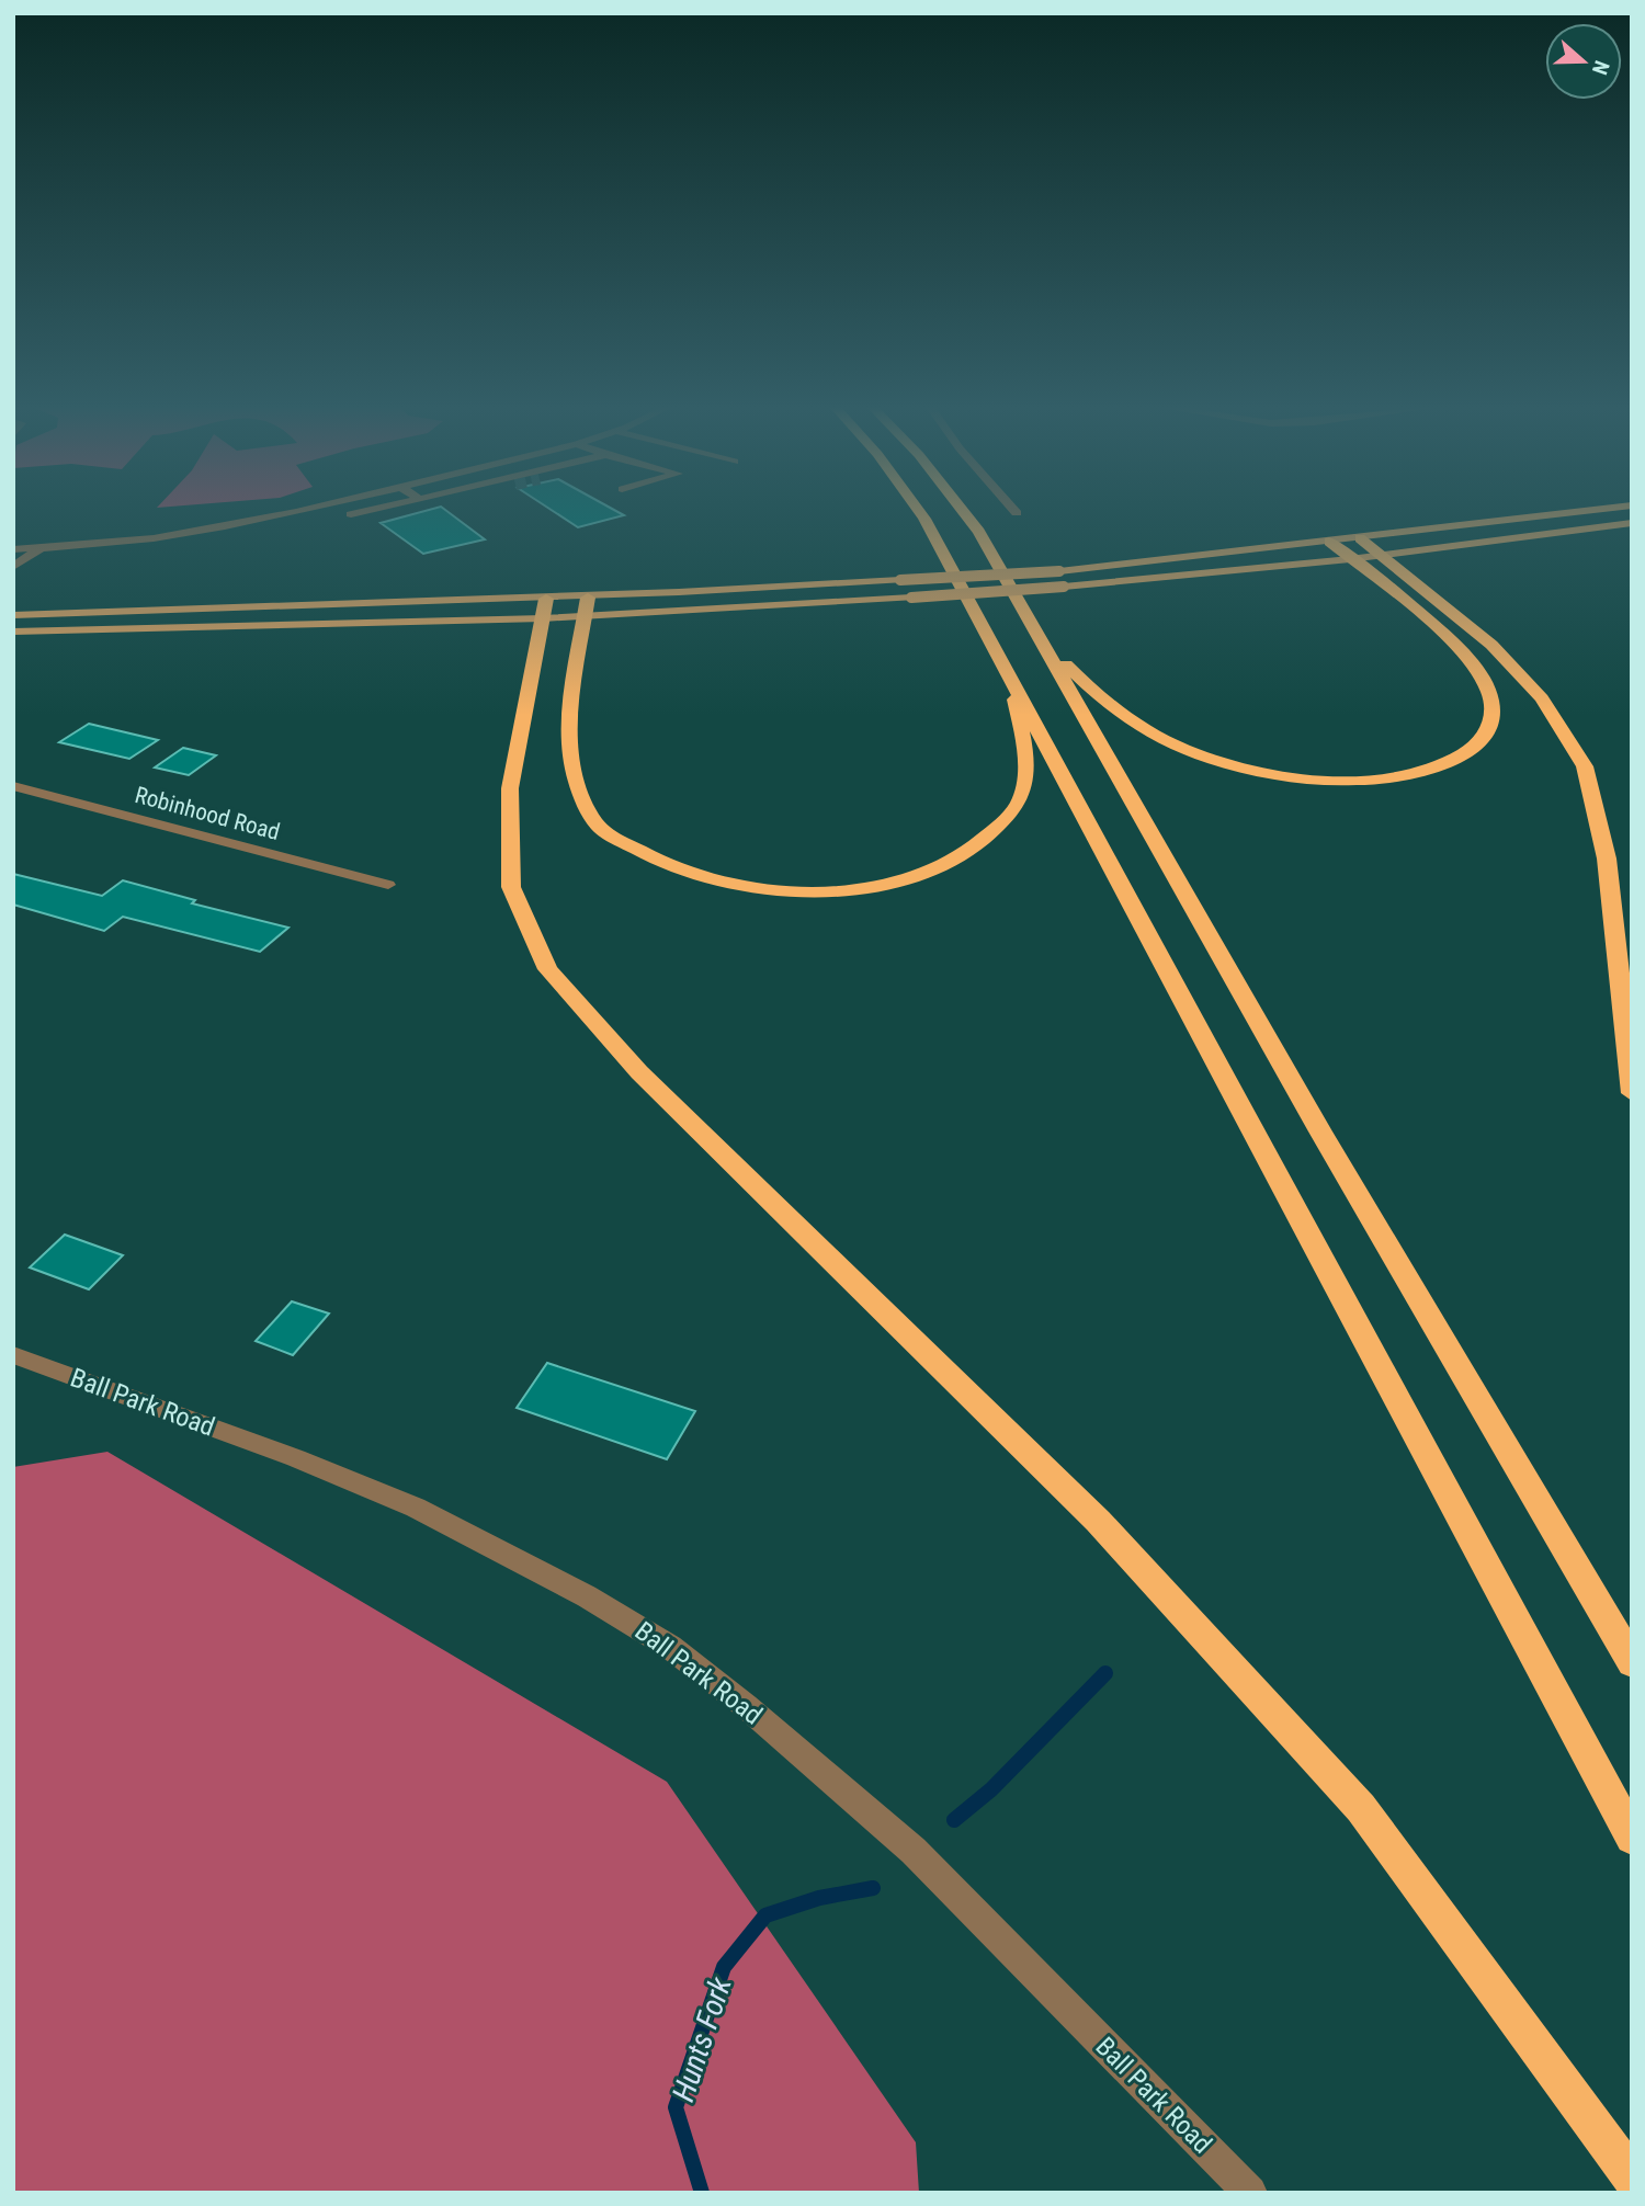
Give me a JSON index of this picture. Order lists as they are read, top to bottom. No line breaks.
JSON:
{"streets":{"street":["Robinhood Road","Ball Park Road"]},"water":["Hunts Fork"],"north":"right"}
